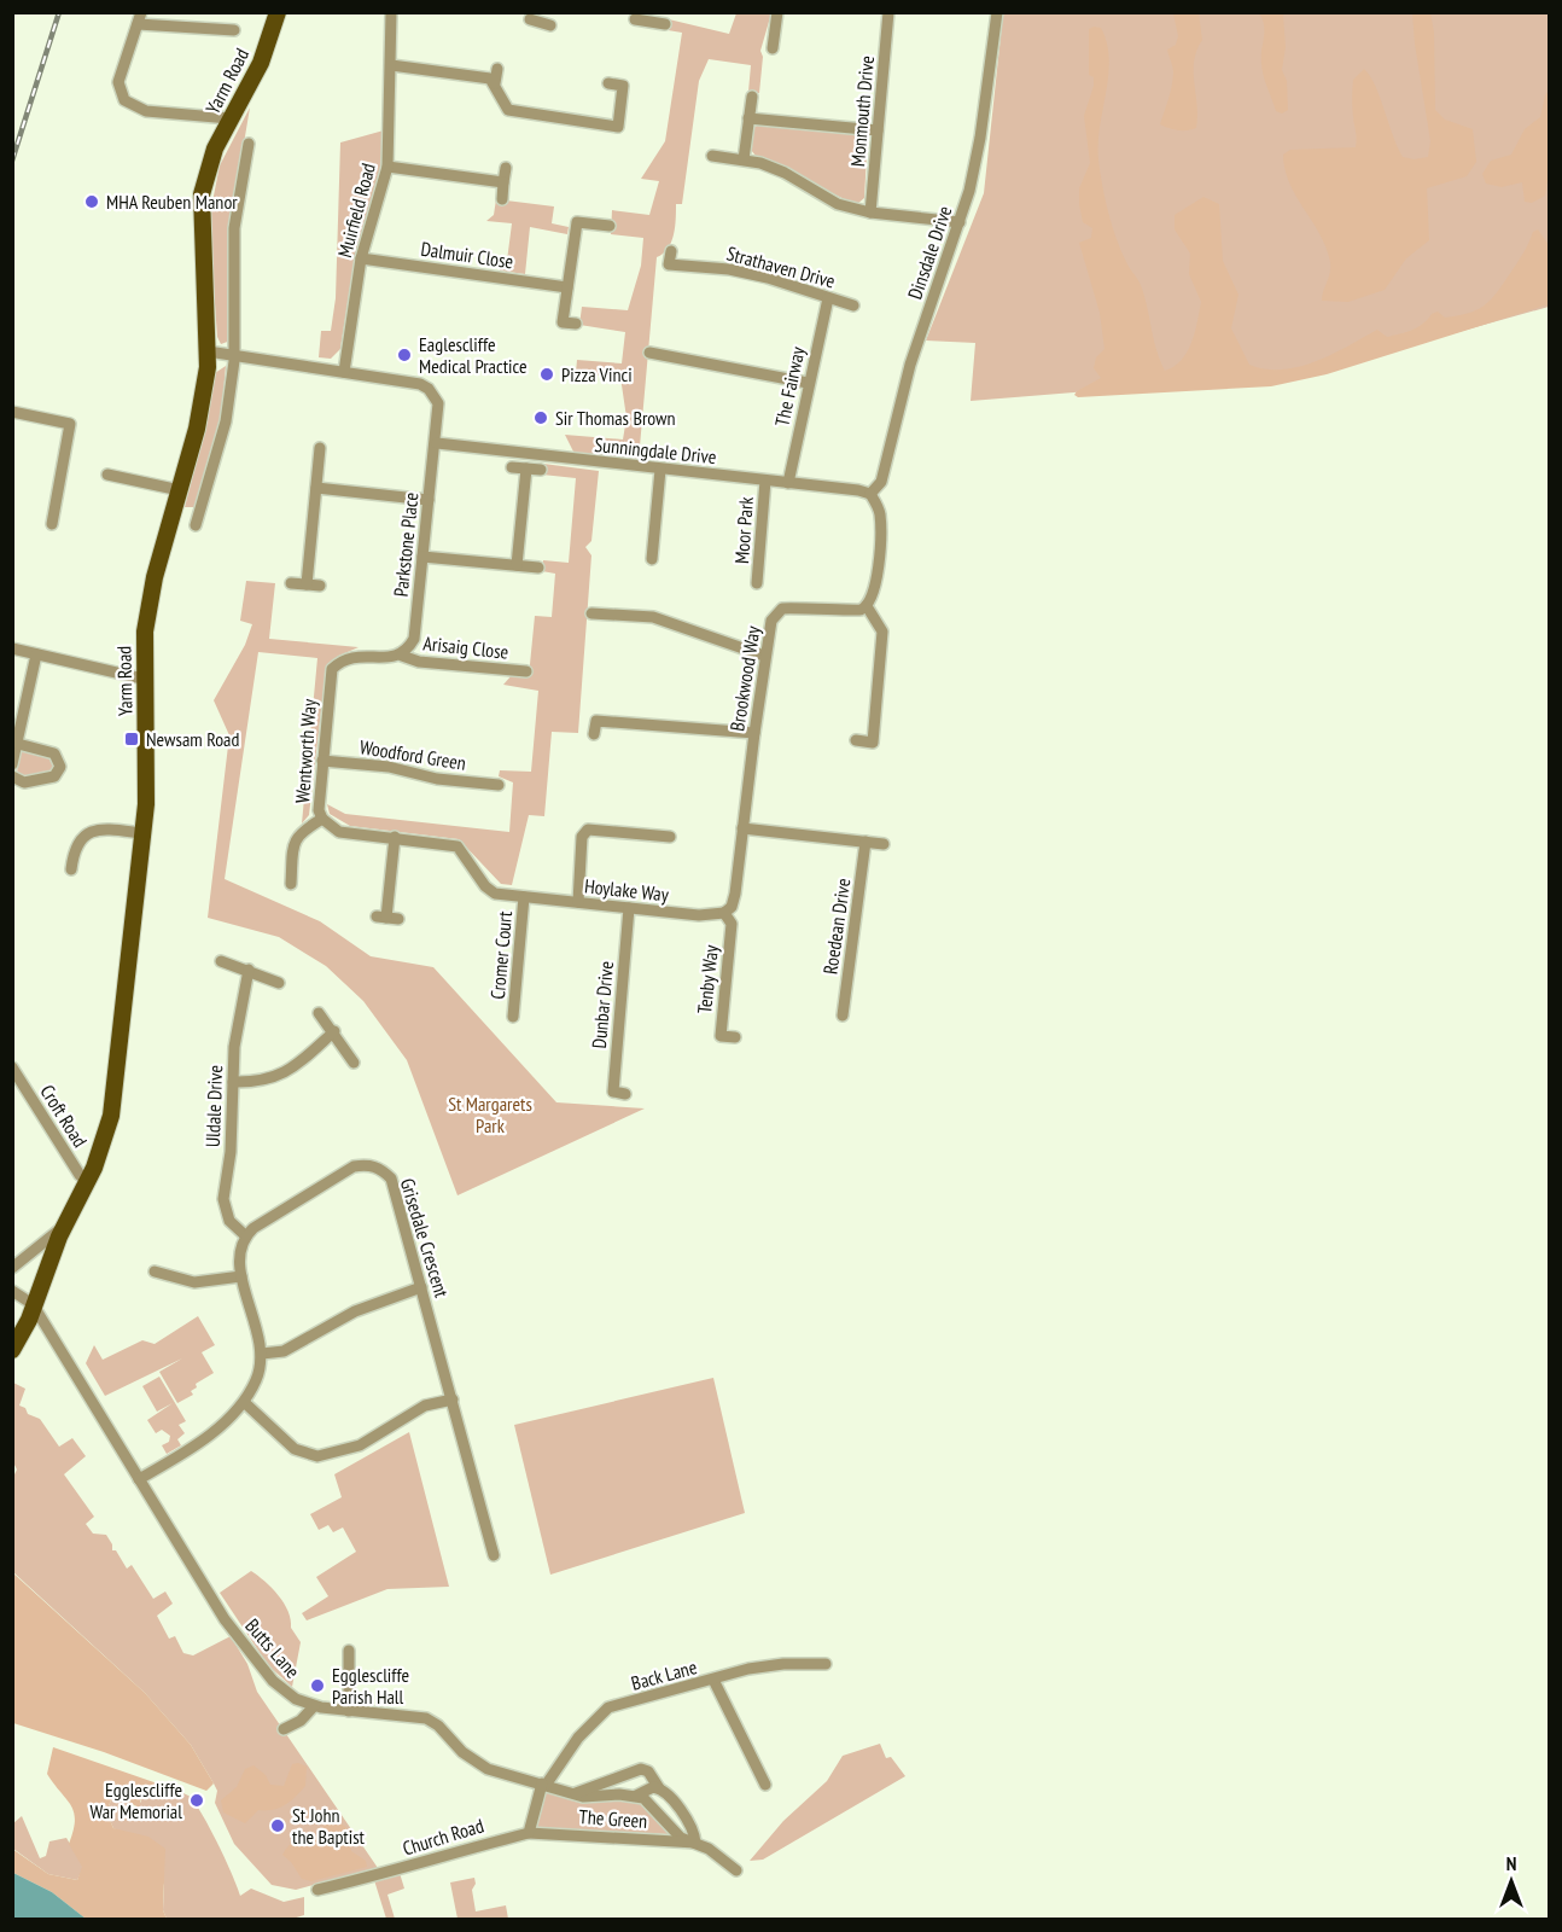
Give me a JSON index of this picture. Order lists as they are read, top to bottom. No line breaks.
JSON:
{"streets":{"main road":["Yarm Road"],"street":["Monmouth Drive","Muirfield Road","Dinsdale Drive","Dalmuir Close","Strathaven Drive","The Fairway","Sunningdale Drive","Moor Park","Parkstone Place","Arisaig Close","Brookwood Way","Wentworth Way","Woodford Green","Hoylake Way","Roedean Drive","Cromer Court","Tenby Way","Dunbar Drive","Uldale Drive","Croft Road","Grisedale Crescent","Butts Lane","Back Lane","The Green","Church Road"]},"crossings":[["Yarm Road","Croft Road"],["Yarm Road","Butts Lane"],["Muirfield Road","Dalmuir Close"],["Dinsdale Drive","Sunningdale Drive"],["Strathaven Drive","The Fairway"],["The Fairway","Sunningdale Drive"],["Sunningdale Drive","Moor Park"],["Sunningdale Drive","Parkstone Place"],["Parkstone Place","Arisaig Close"],["Parkstone Place","Wentworth Way"],["Arisaig Close","Wentworth Way"],["Brookwood Way","Hoylake Way"],["Brookwood Way","Tenby Way"],["Wentworth Way","Woodford Green"],["Wentworth Way","Hoylake Way"],["Wentworth Way","Cromer Court"],["Hoylake Way","Cromer Court"],["Hoylake Way","Tenby Way"],["Hoylake Way","Dunbar Drive"],["Uldale Drive","Grisedale Crescent"],["Butts Lane","Back Lane"],["Butts Lane","The Green"],["The Green","Church Road"]],"parks":["St Margarets Park"],"places":{"other":["MHA Reuben Manor","Eaglescliffe Medical Practice","Pizza Vinci","Sir Thomas Brown","Egglescliffe Parish Hall","Egglescliffe War Memorial","St John the Baptist"],"transit":["Newsam Road"]},"north":"top"}
